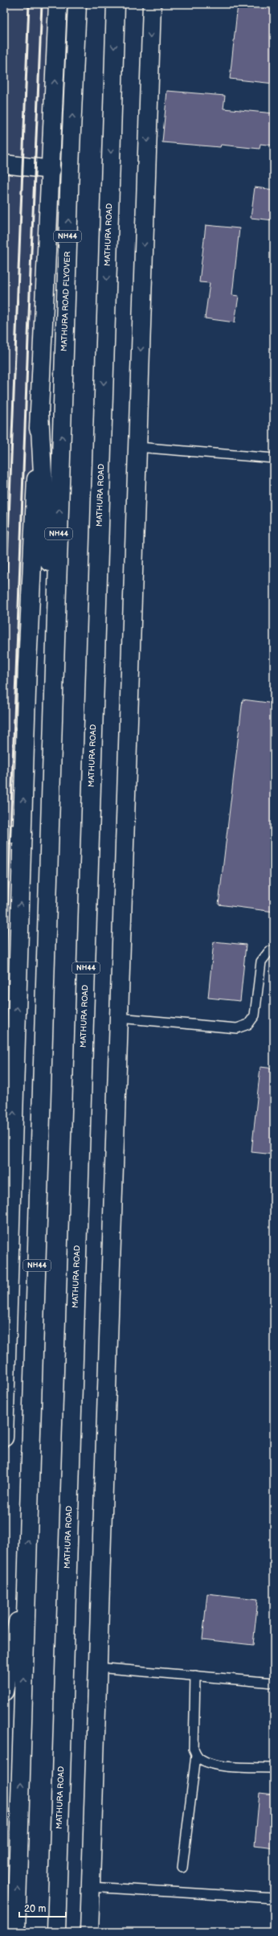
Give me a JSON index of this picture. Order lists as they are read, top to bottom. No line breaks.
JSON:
{"streets":{"main road":["MATHURA ROAD","NH44","MATHURA ROAD FLYOVER"]},"crossings":[["NH44","MATHURA ROAD FLYOVER"]],"scale_bar":"20 m"}
